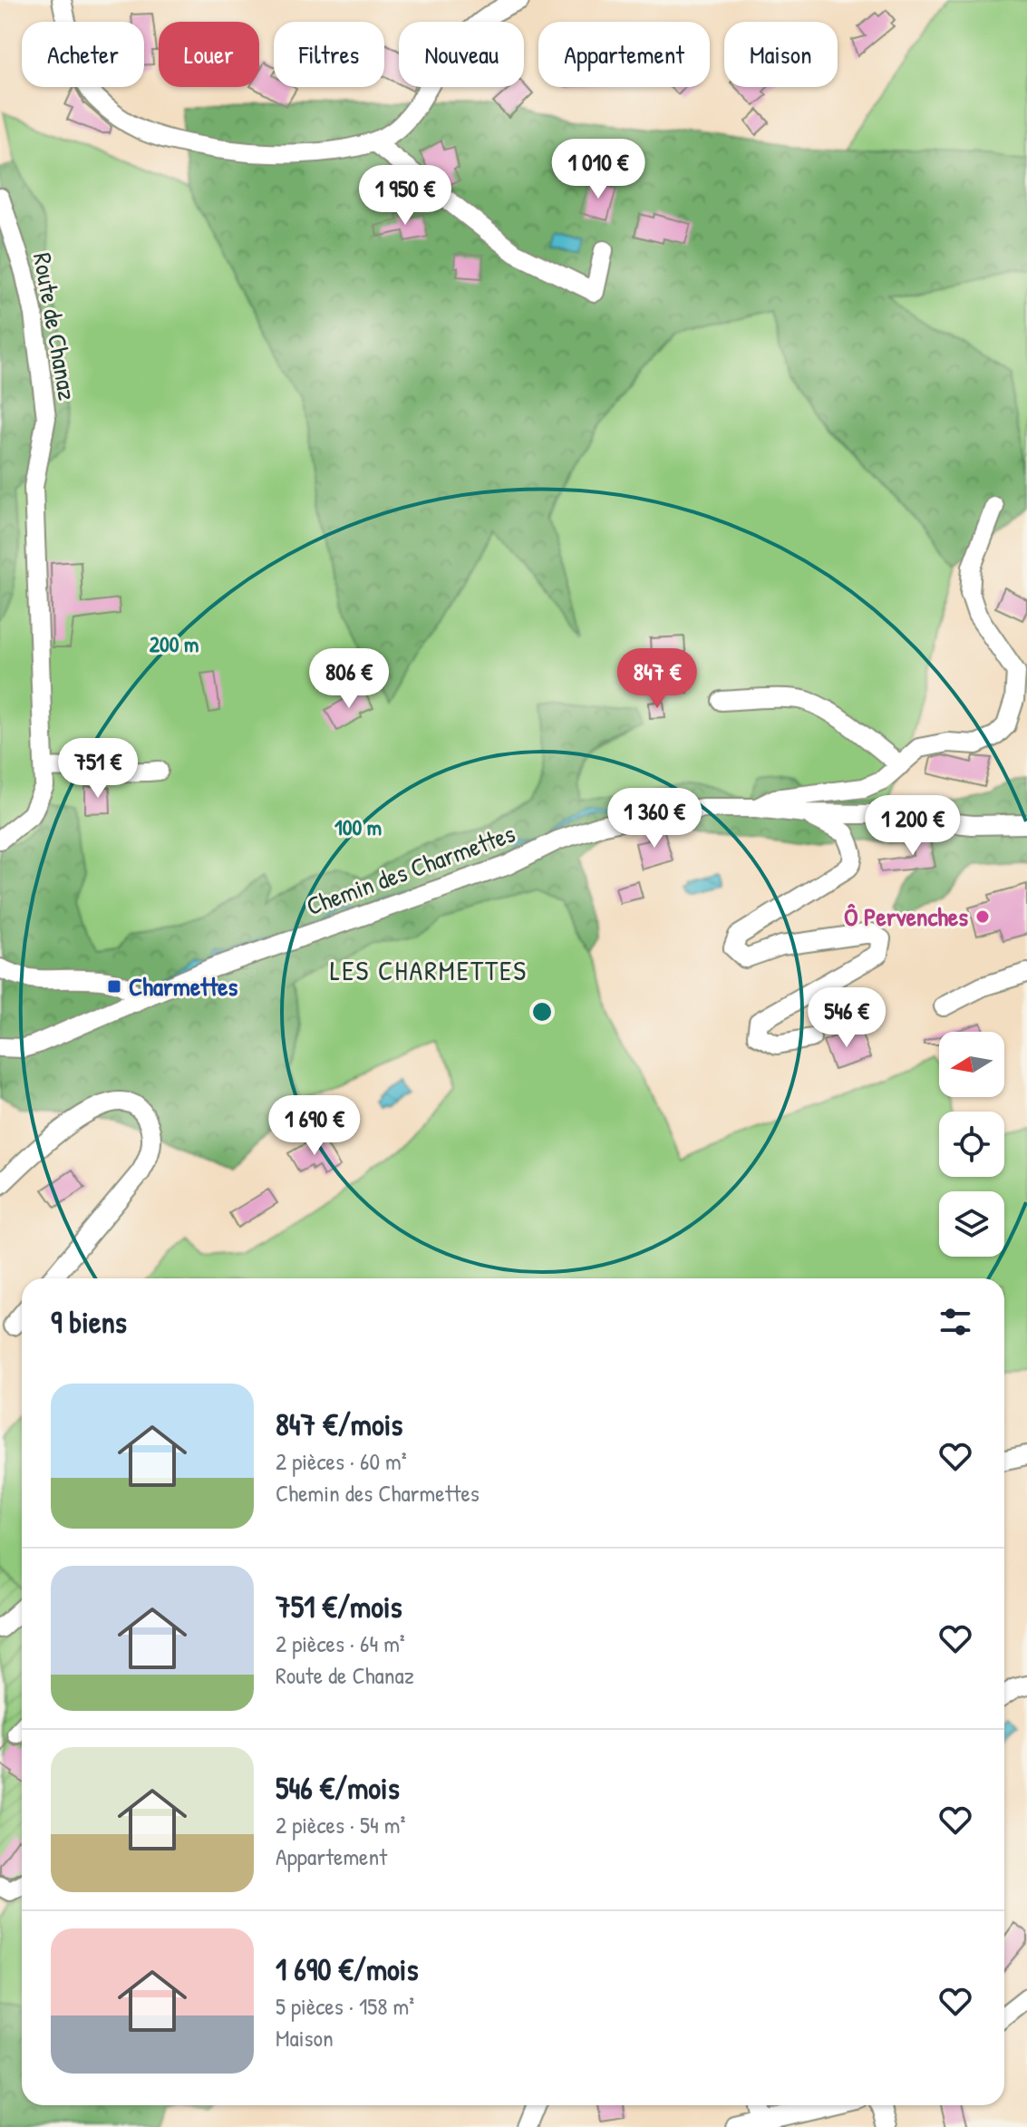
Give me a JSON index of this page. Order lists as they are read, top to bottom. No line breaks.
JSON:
{"streets":{"street":["Route de Chanaz","Chemin des Charmettes"]},"districts":["LES CHARMETTES"],"places":{"other":["Ô Pervenches"],"transit":["Charmettes"]},"north":"left","page":{"chip":["Acheter","Louer","Filtres","Nouveau","Appartement","Maison"],"price":["1 010 €","1 950 €","806 €","847 €","751 €","1 360 €","1 200 €","546 €","1 690 €"],"heading":"9 biens","list":[{"name":"847 €/mois","note":"2 pièces · 60 m² · Chemin des Charmettes"},{"name":"751 €/mois","note":"2 pièces · 64 m² · Route de Chanaz"},{"name":"546 €/mois","note":"2 pièces · 54 m² · Appartement"},{"name":"1 690 €/mois","note":"5 pièces · 158 m² · Maison"}]},"rings":["200 m","100 m"]}
